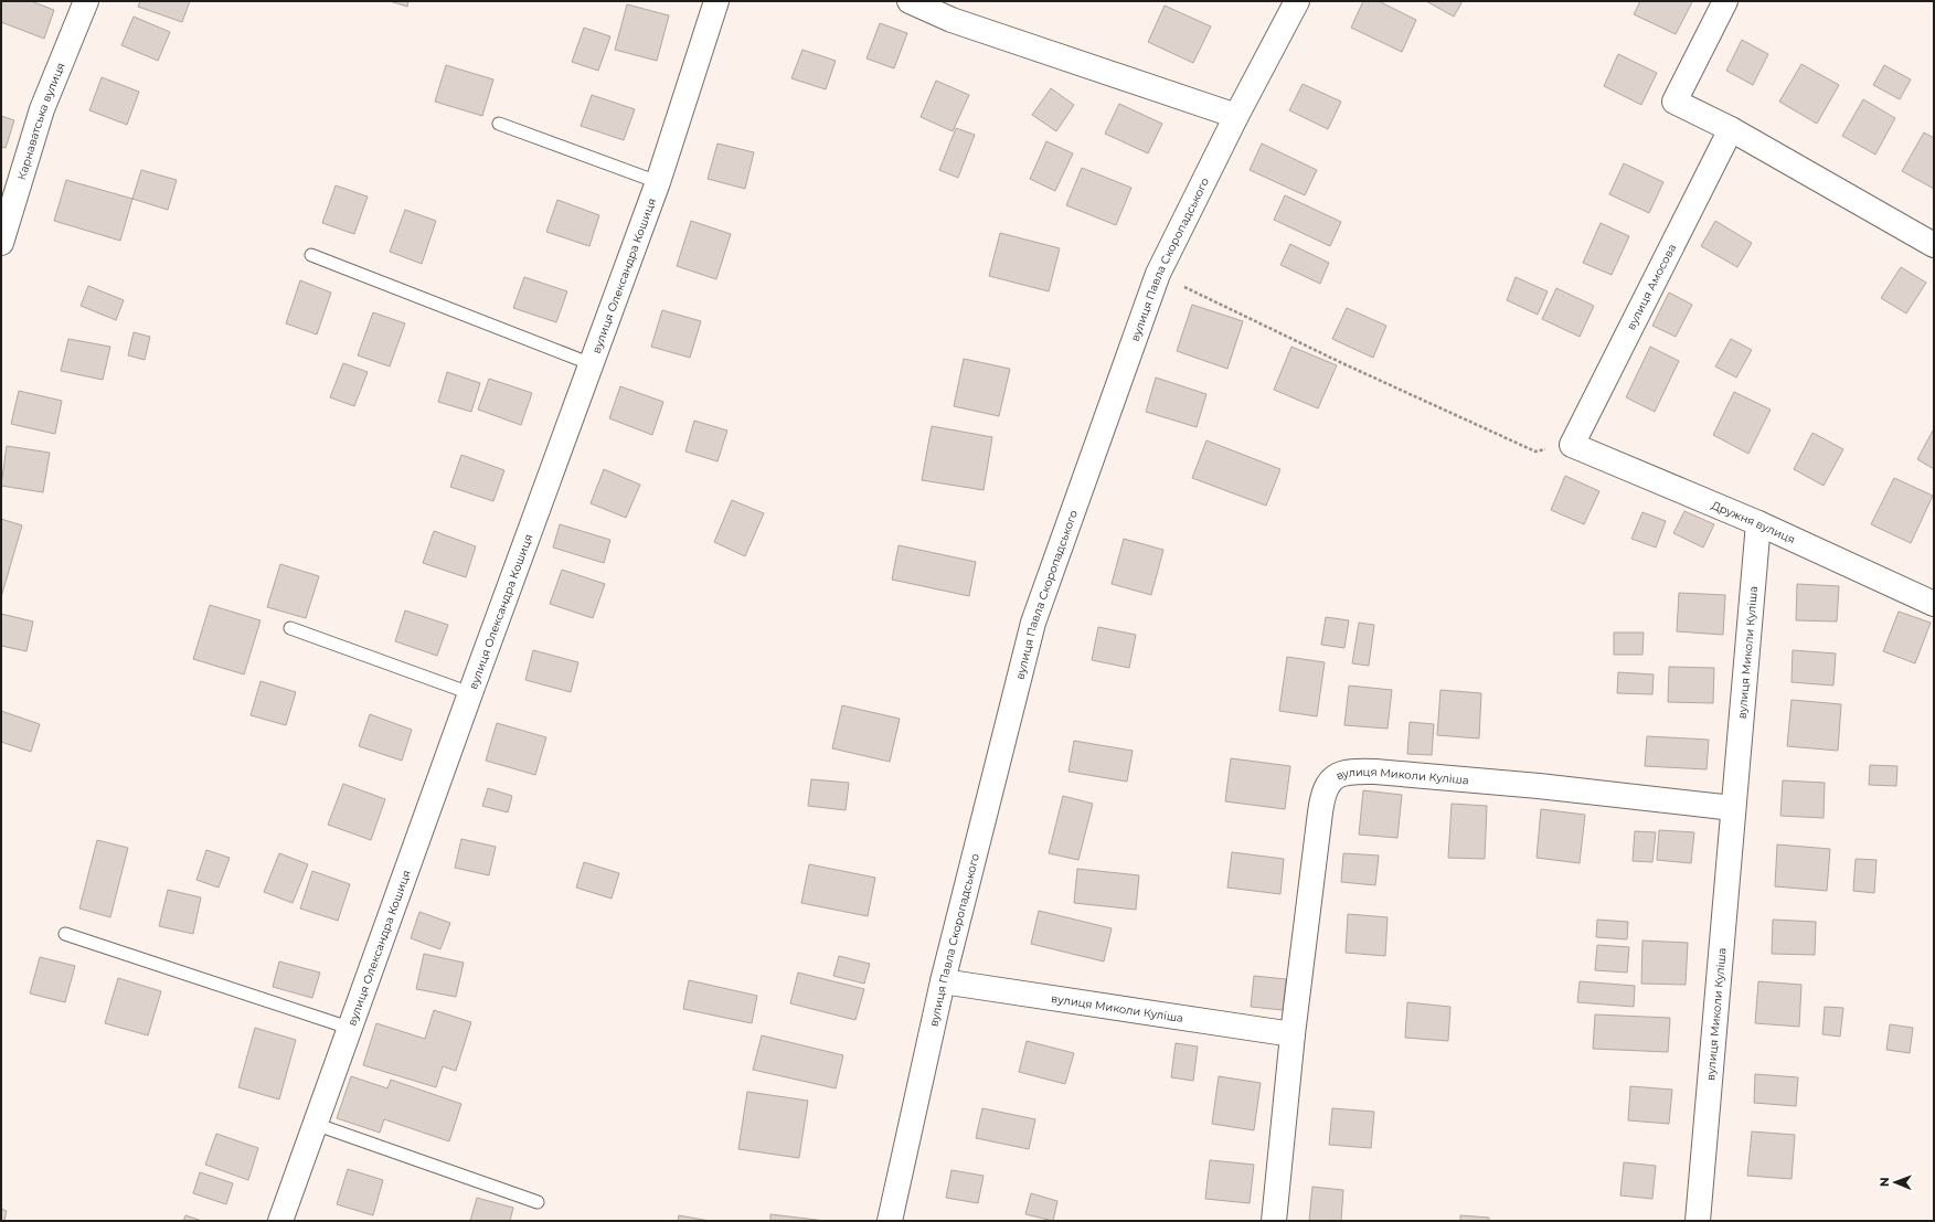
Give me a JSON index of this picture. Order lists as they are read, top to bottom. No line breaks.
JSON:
{"streets":{"street":["Карнаватська вулиця","вулиця Павла Скоропадського","вулиця Олександра Кошиця","вулиця Амосова","Дружня вулиця","вулиця Миколи Куліша"]},"crossings":[["вулиця Павла Скоропадського","вулиця Миколи Куліша"],["вулиця Амосова","Дружня вулиця"],["Дружня вулиця","вулиця Миколи Куліша"]],"north":"left"}
